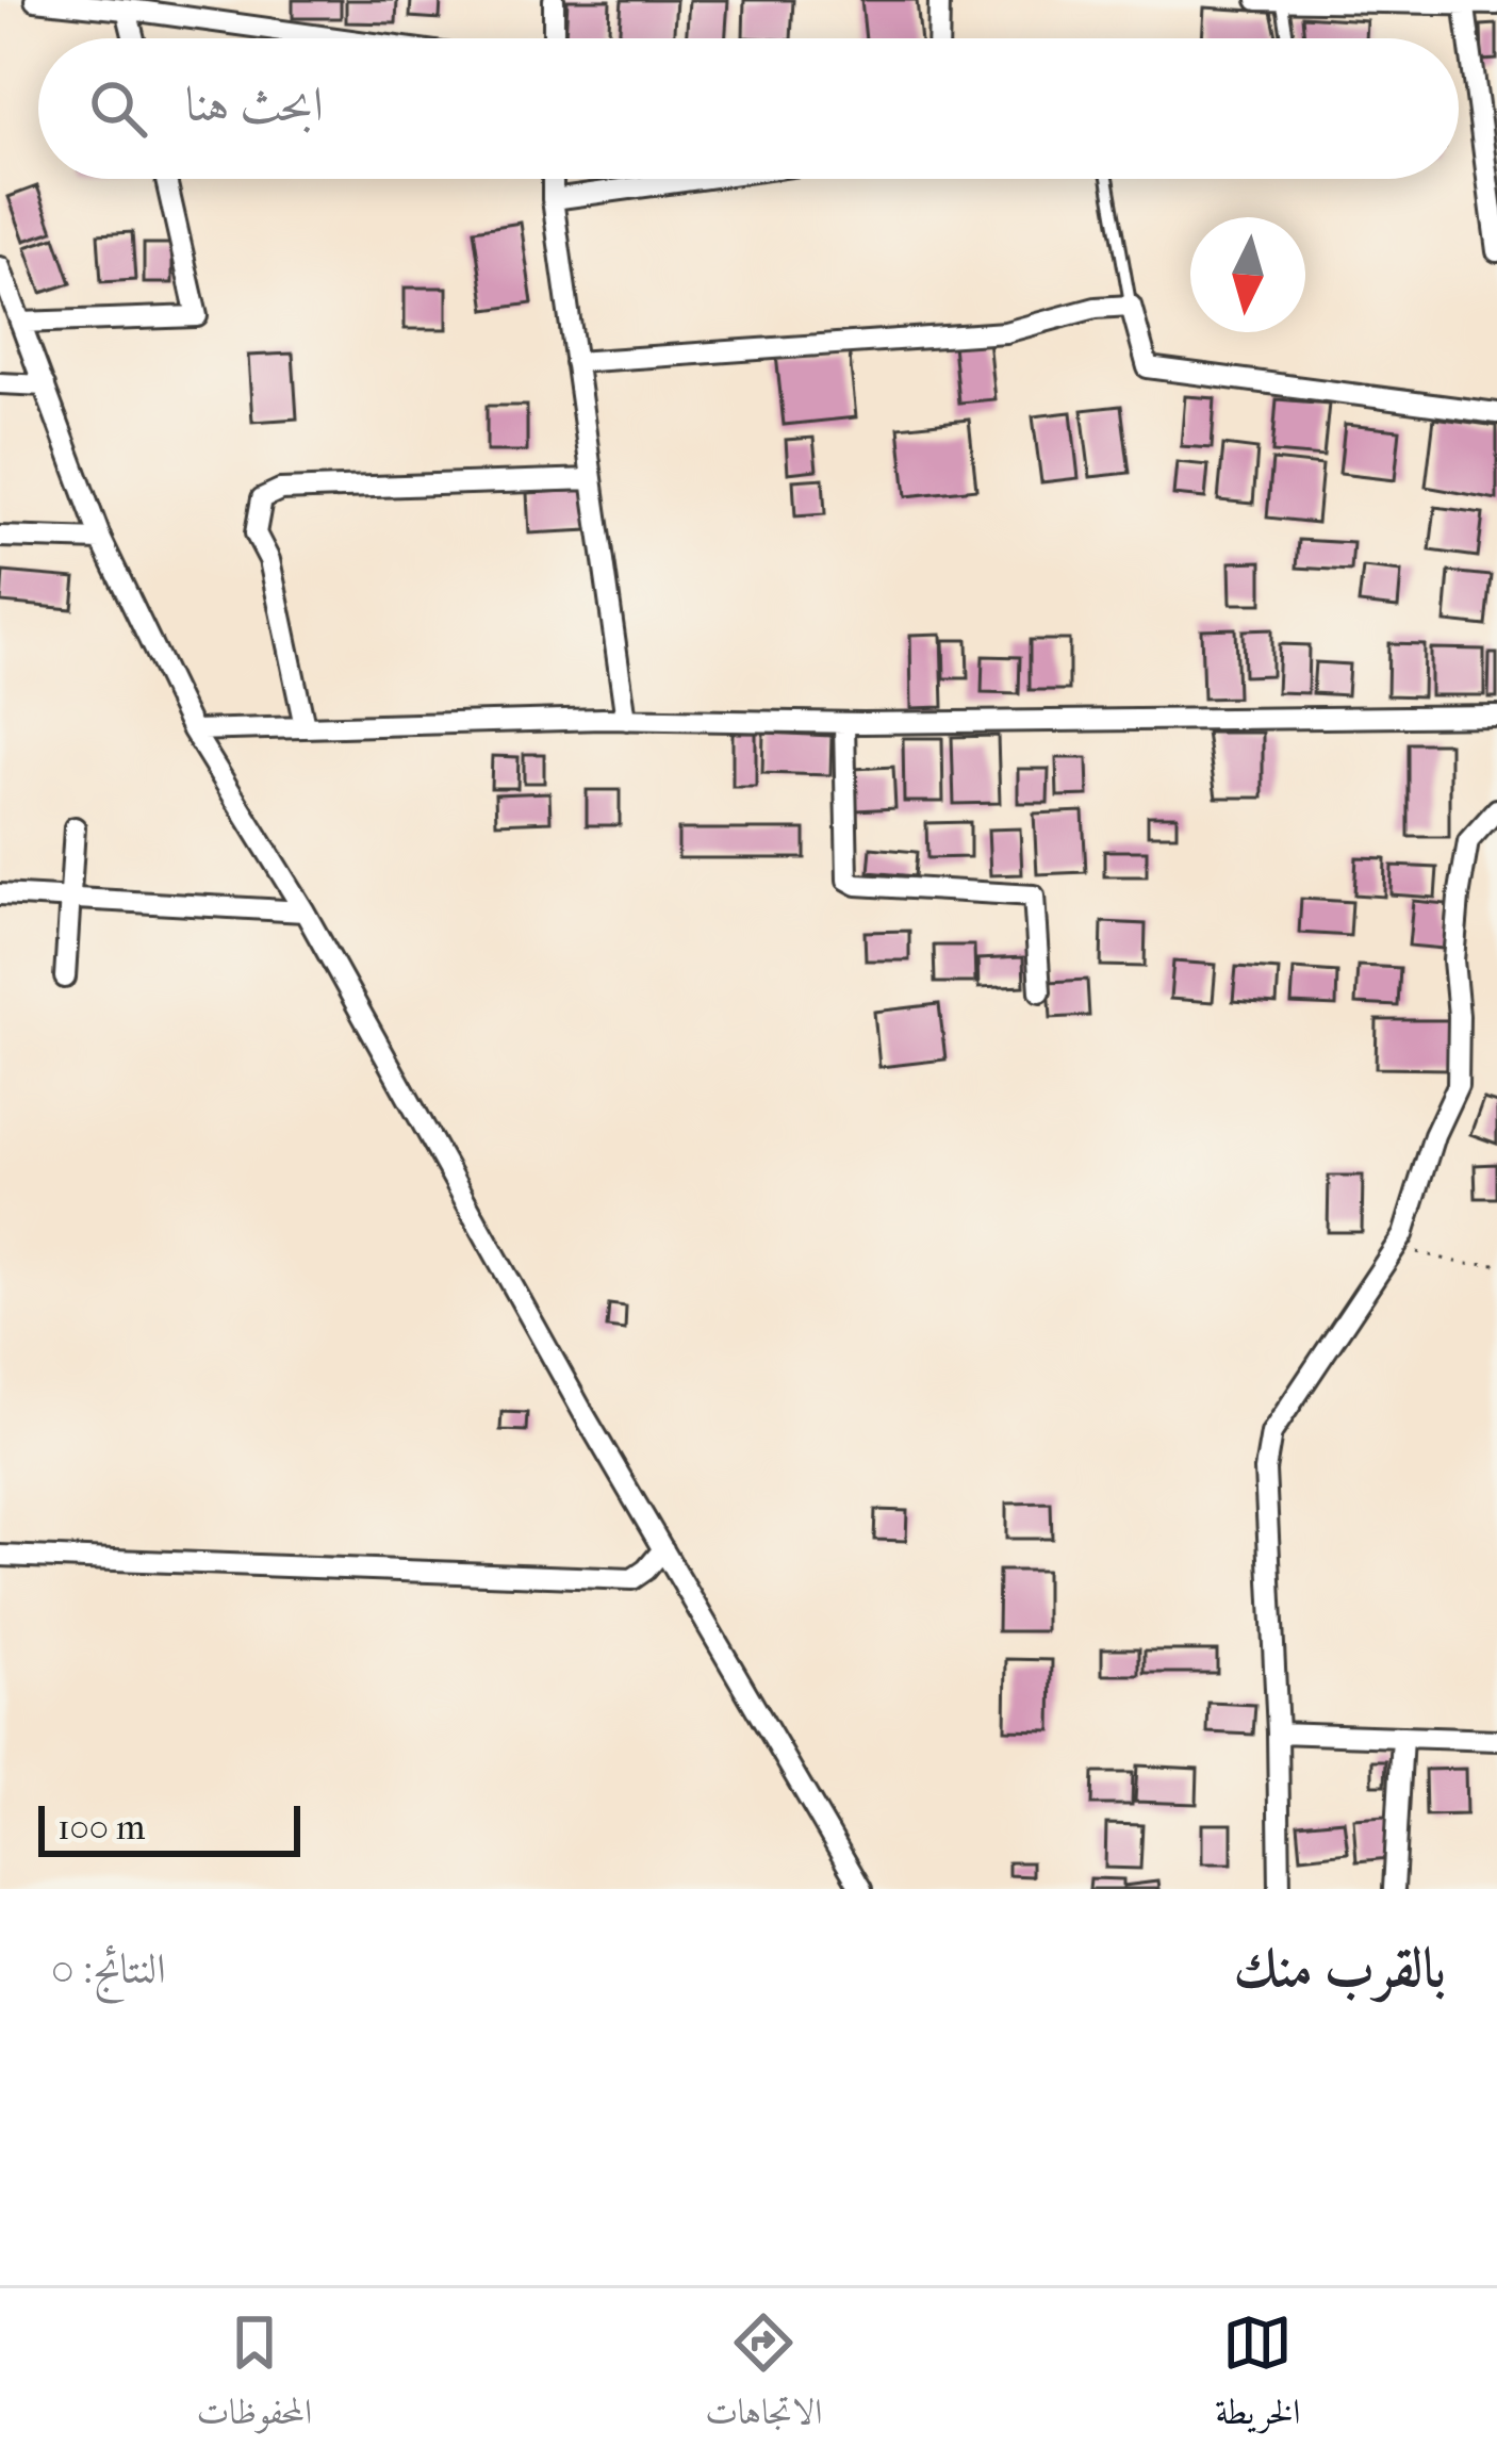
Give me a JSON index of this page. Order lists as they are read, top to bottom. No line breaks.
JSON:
{"scale_bar":"100 m","north":"bottom","page":{"search":"ابحث هنا","scale":"100 m","heading":["بالقرب منك","النتائج: 0"],"nav":["الخريطة","الاتجاهات","المحفوظات"]}}
